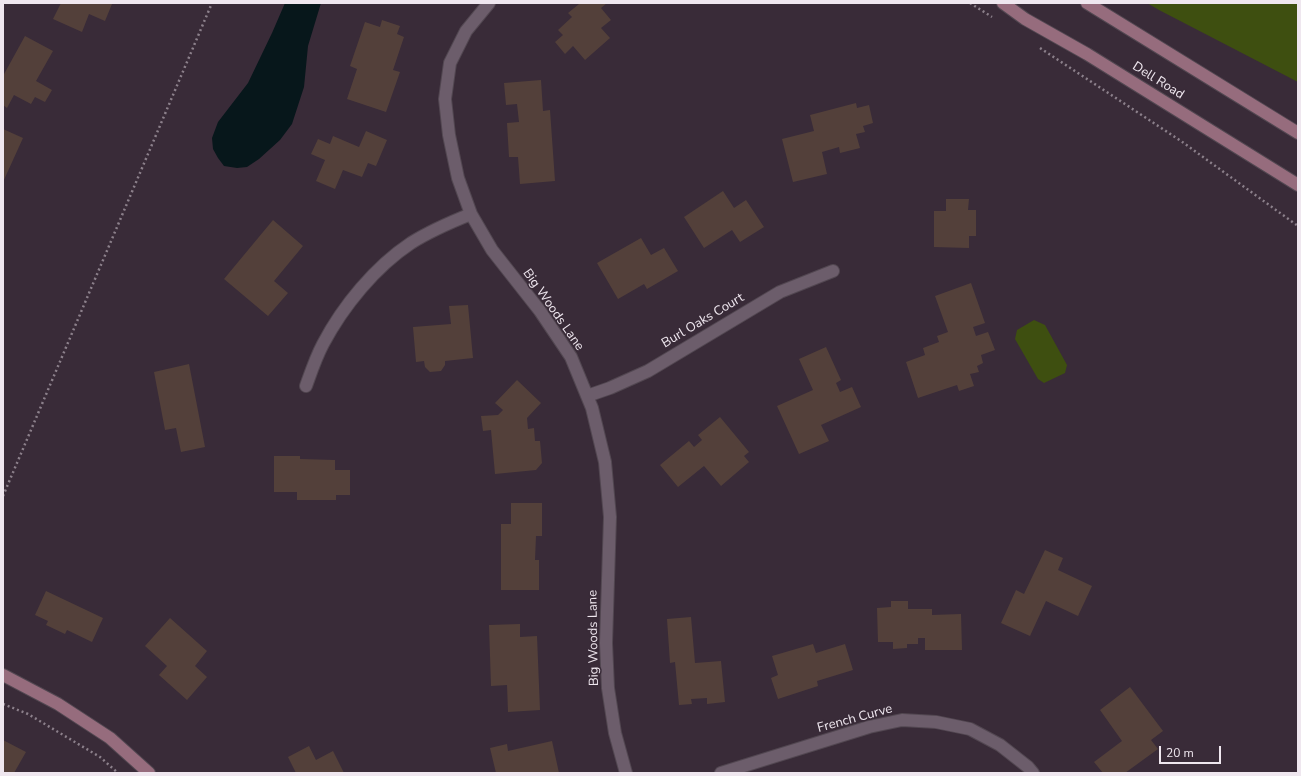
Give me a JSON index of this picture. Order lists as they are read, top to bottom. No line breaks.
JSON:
{"streets":{"main road":["Dell Road"],"street":["Big Woods Lane","Burl Oaks Court","French Curve"]},"crossings":[["Big Woods Lane","Burl Oaks Court"]],"scale_bar":"20 m"}
